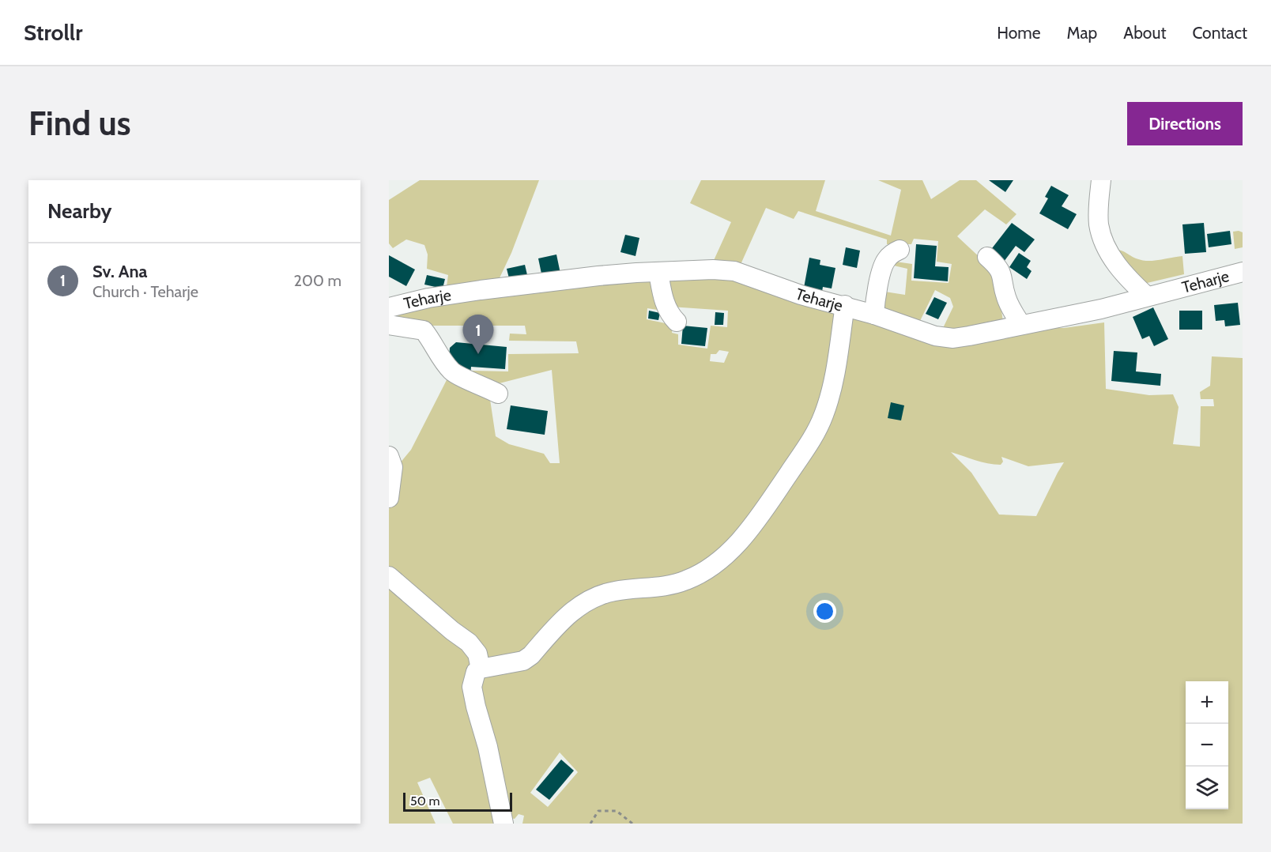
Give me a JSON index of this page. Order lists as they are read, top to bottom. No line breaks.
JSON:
{"streets":{"street":["Teharje"]},"scale_bar":"50 m","page":{"header":"Strollr","nav":["Home","Map","About","Contact"],"buttons":"Directions","title":"Find us","heading":"Nearby","list":[{"mark":"1","name":"Sv. Ana","note":"Church · Teharje","value":"200 m"}],"pins":"1","map_buttons":["+","−"],"scale":"50 m"}}
